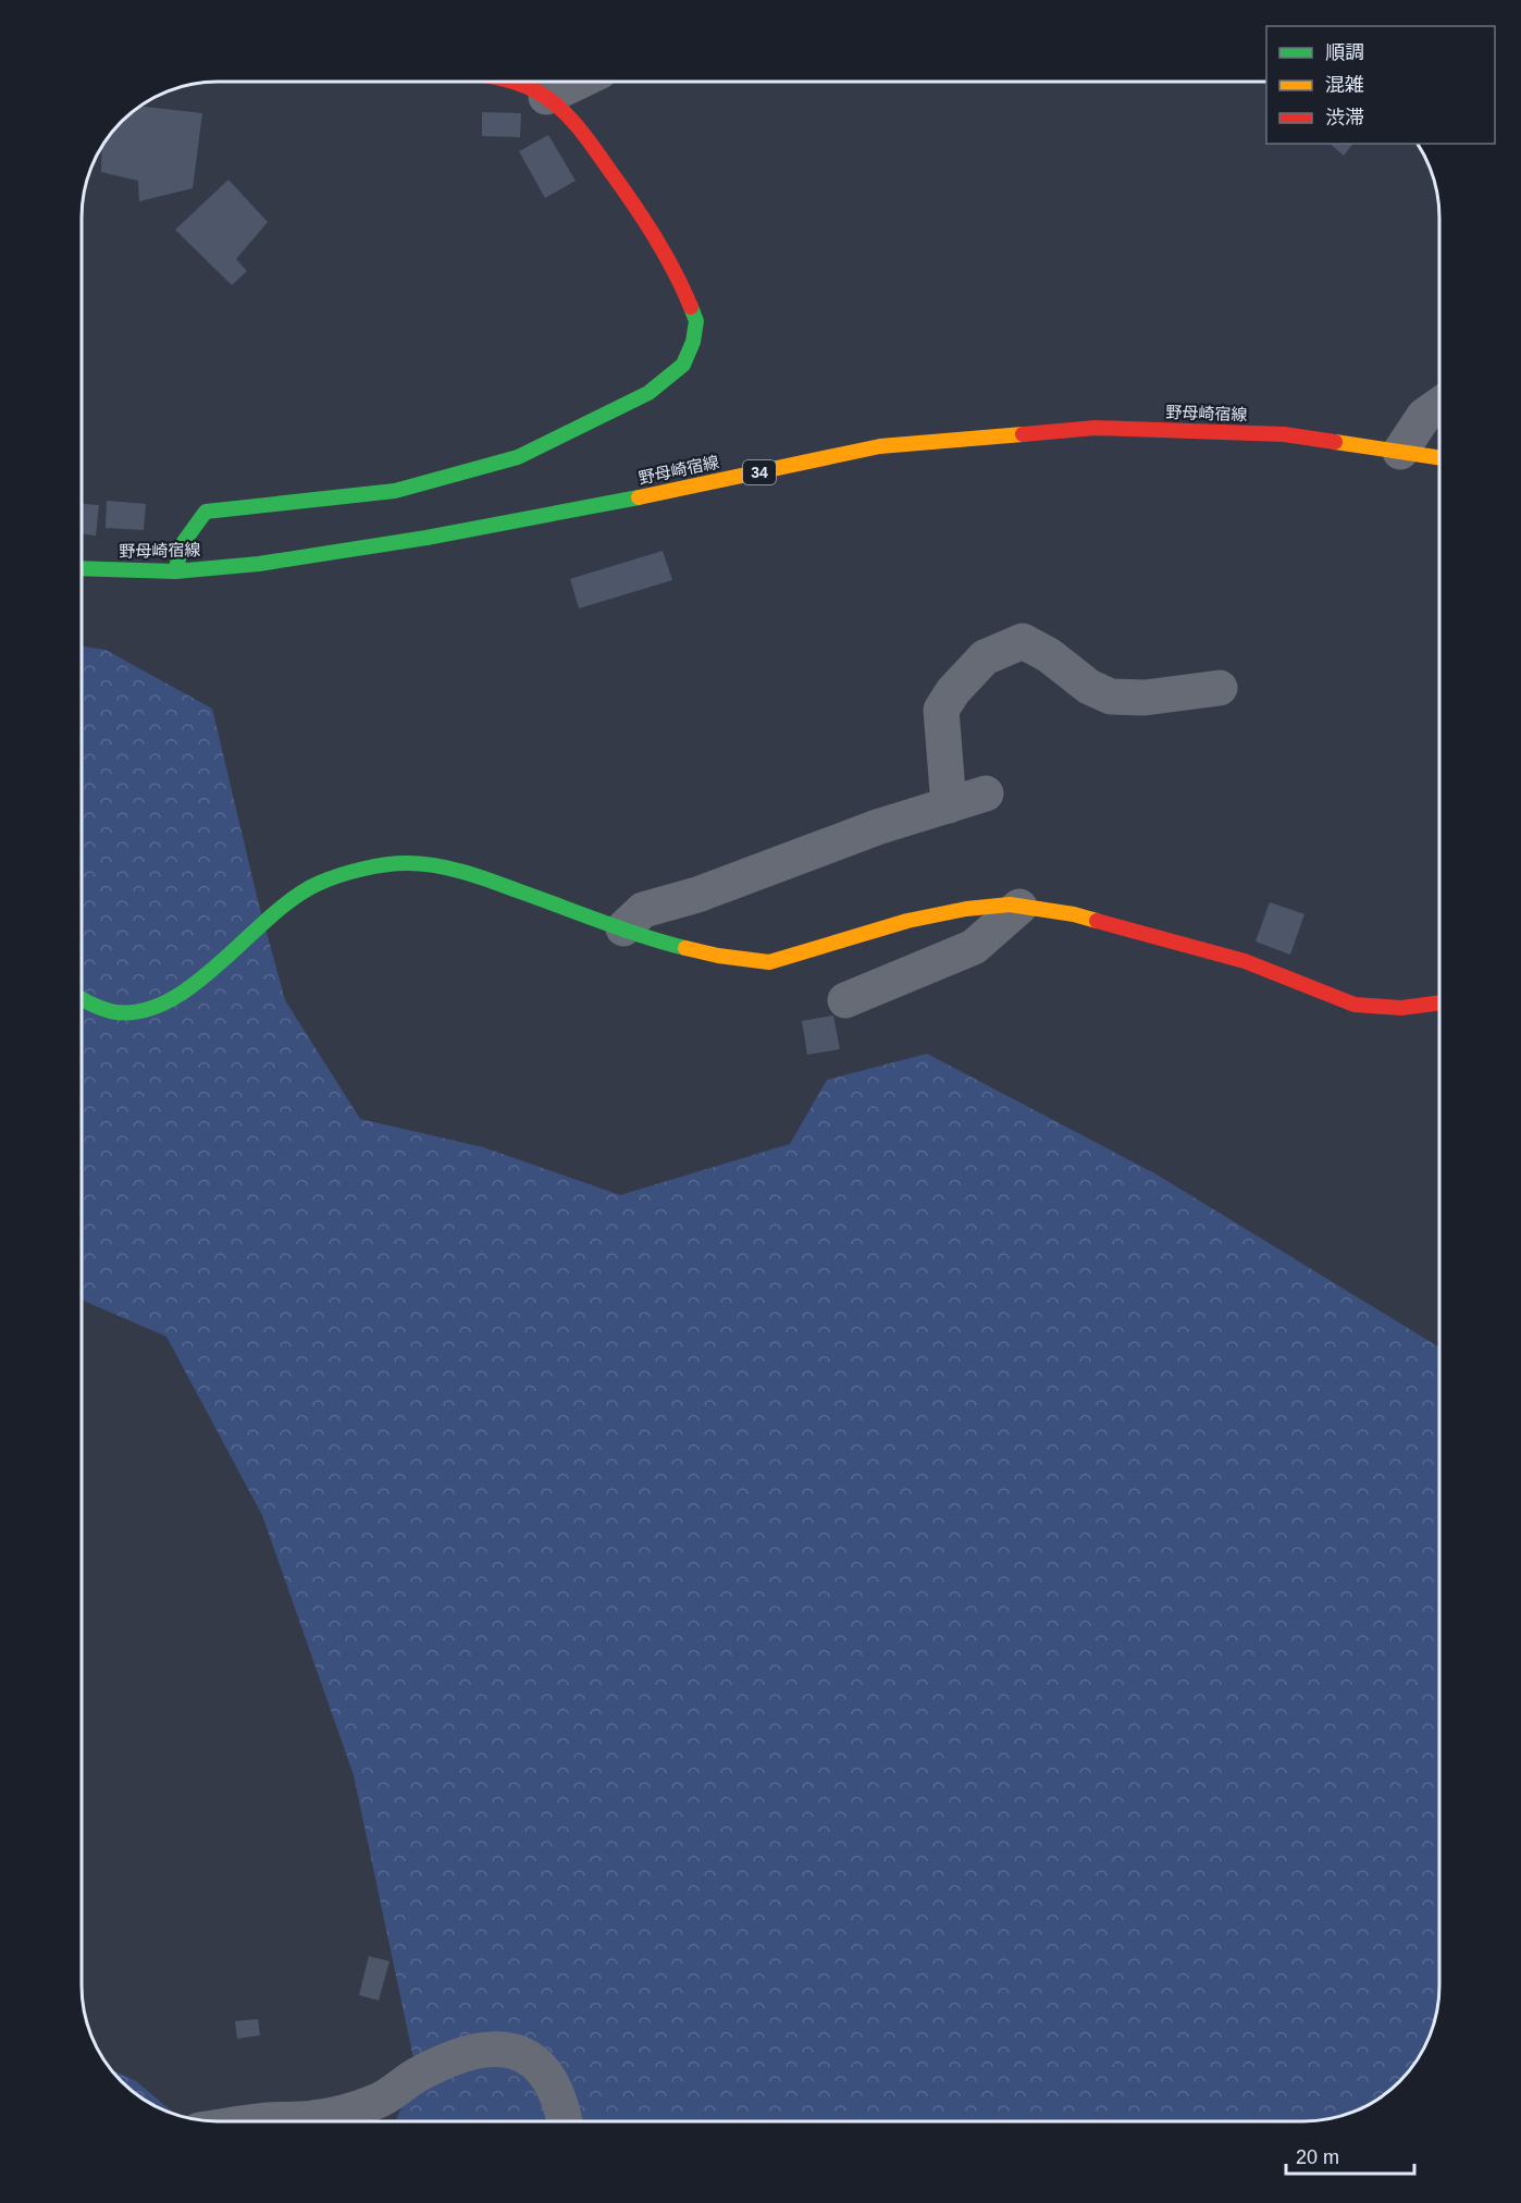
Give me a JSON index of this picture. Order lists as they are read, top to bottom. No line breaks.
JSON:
{"streets":{"street":["野母崎宿線","34"]},"legend":["順調","混雑","渋滞"],"scale_bar":"20 m"}
